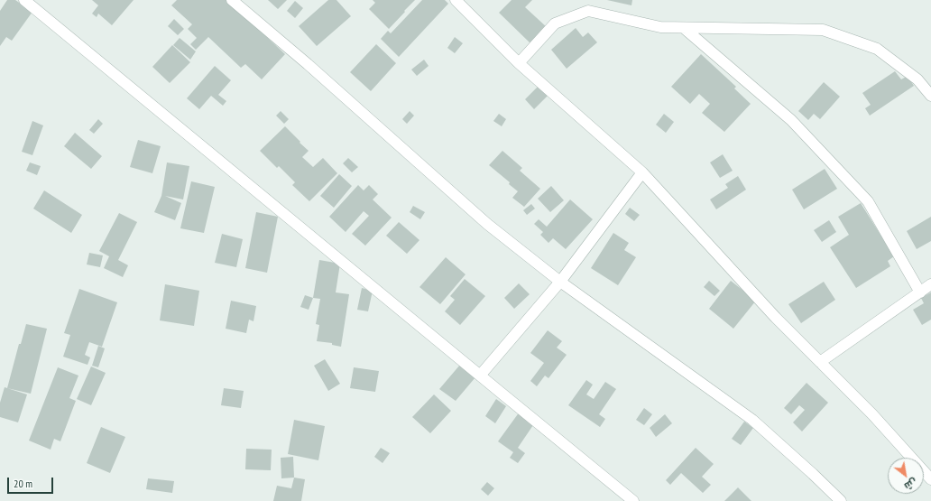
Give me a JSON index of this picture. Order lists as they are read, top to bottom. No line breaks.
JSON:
{"scale_bar":"20 m","north":"bottom right"}
